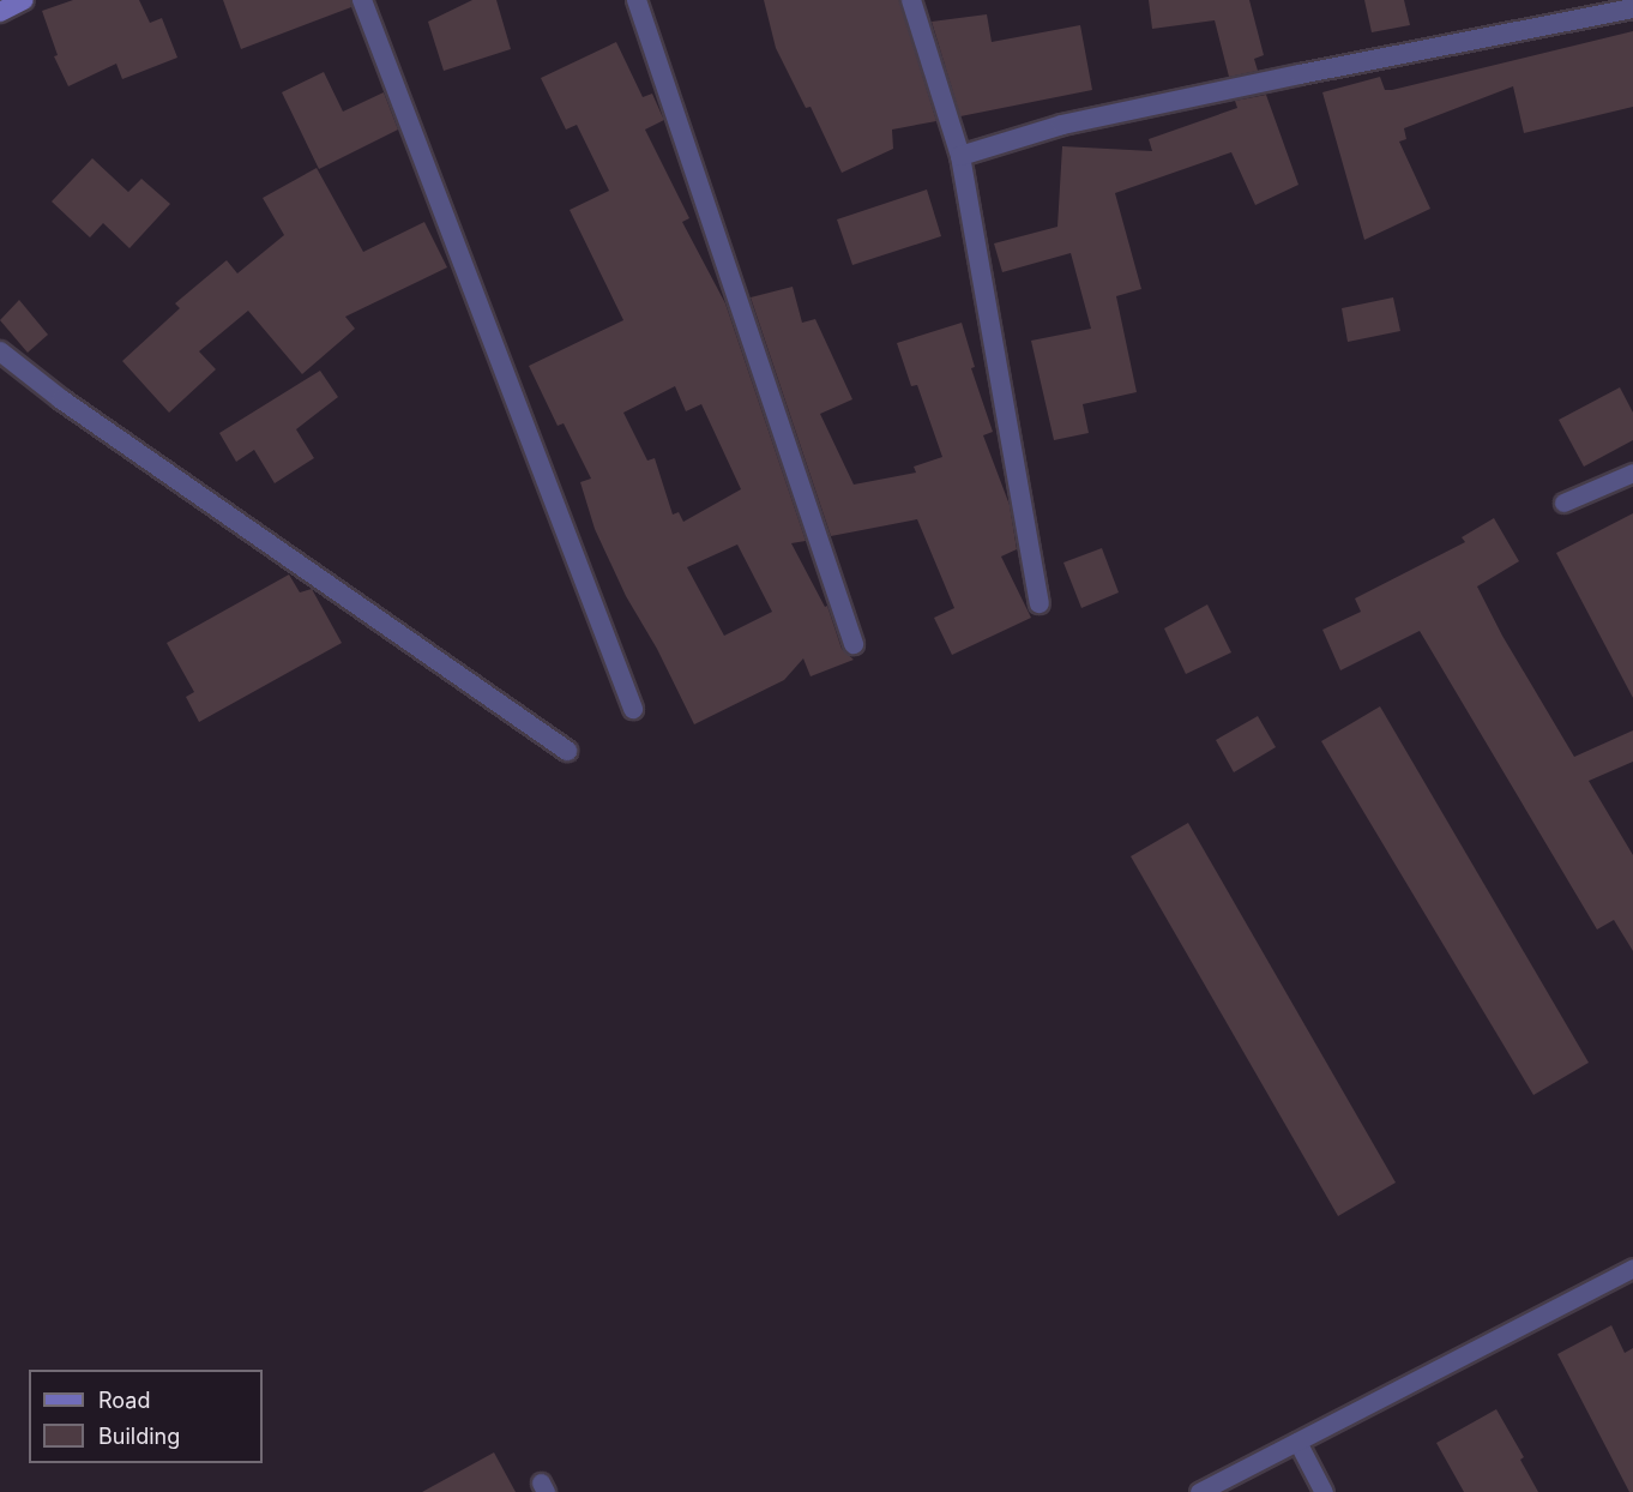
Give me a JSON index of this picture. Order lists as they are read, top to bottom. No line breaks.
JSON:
{"legend":["Road","Building"]}
